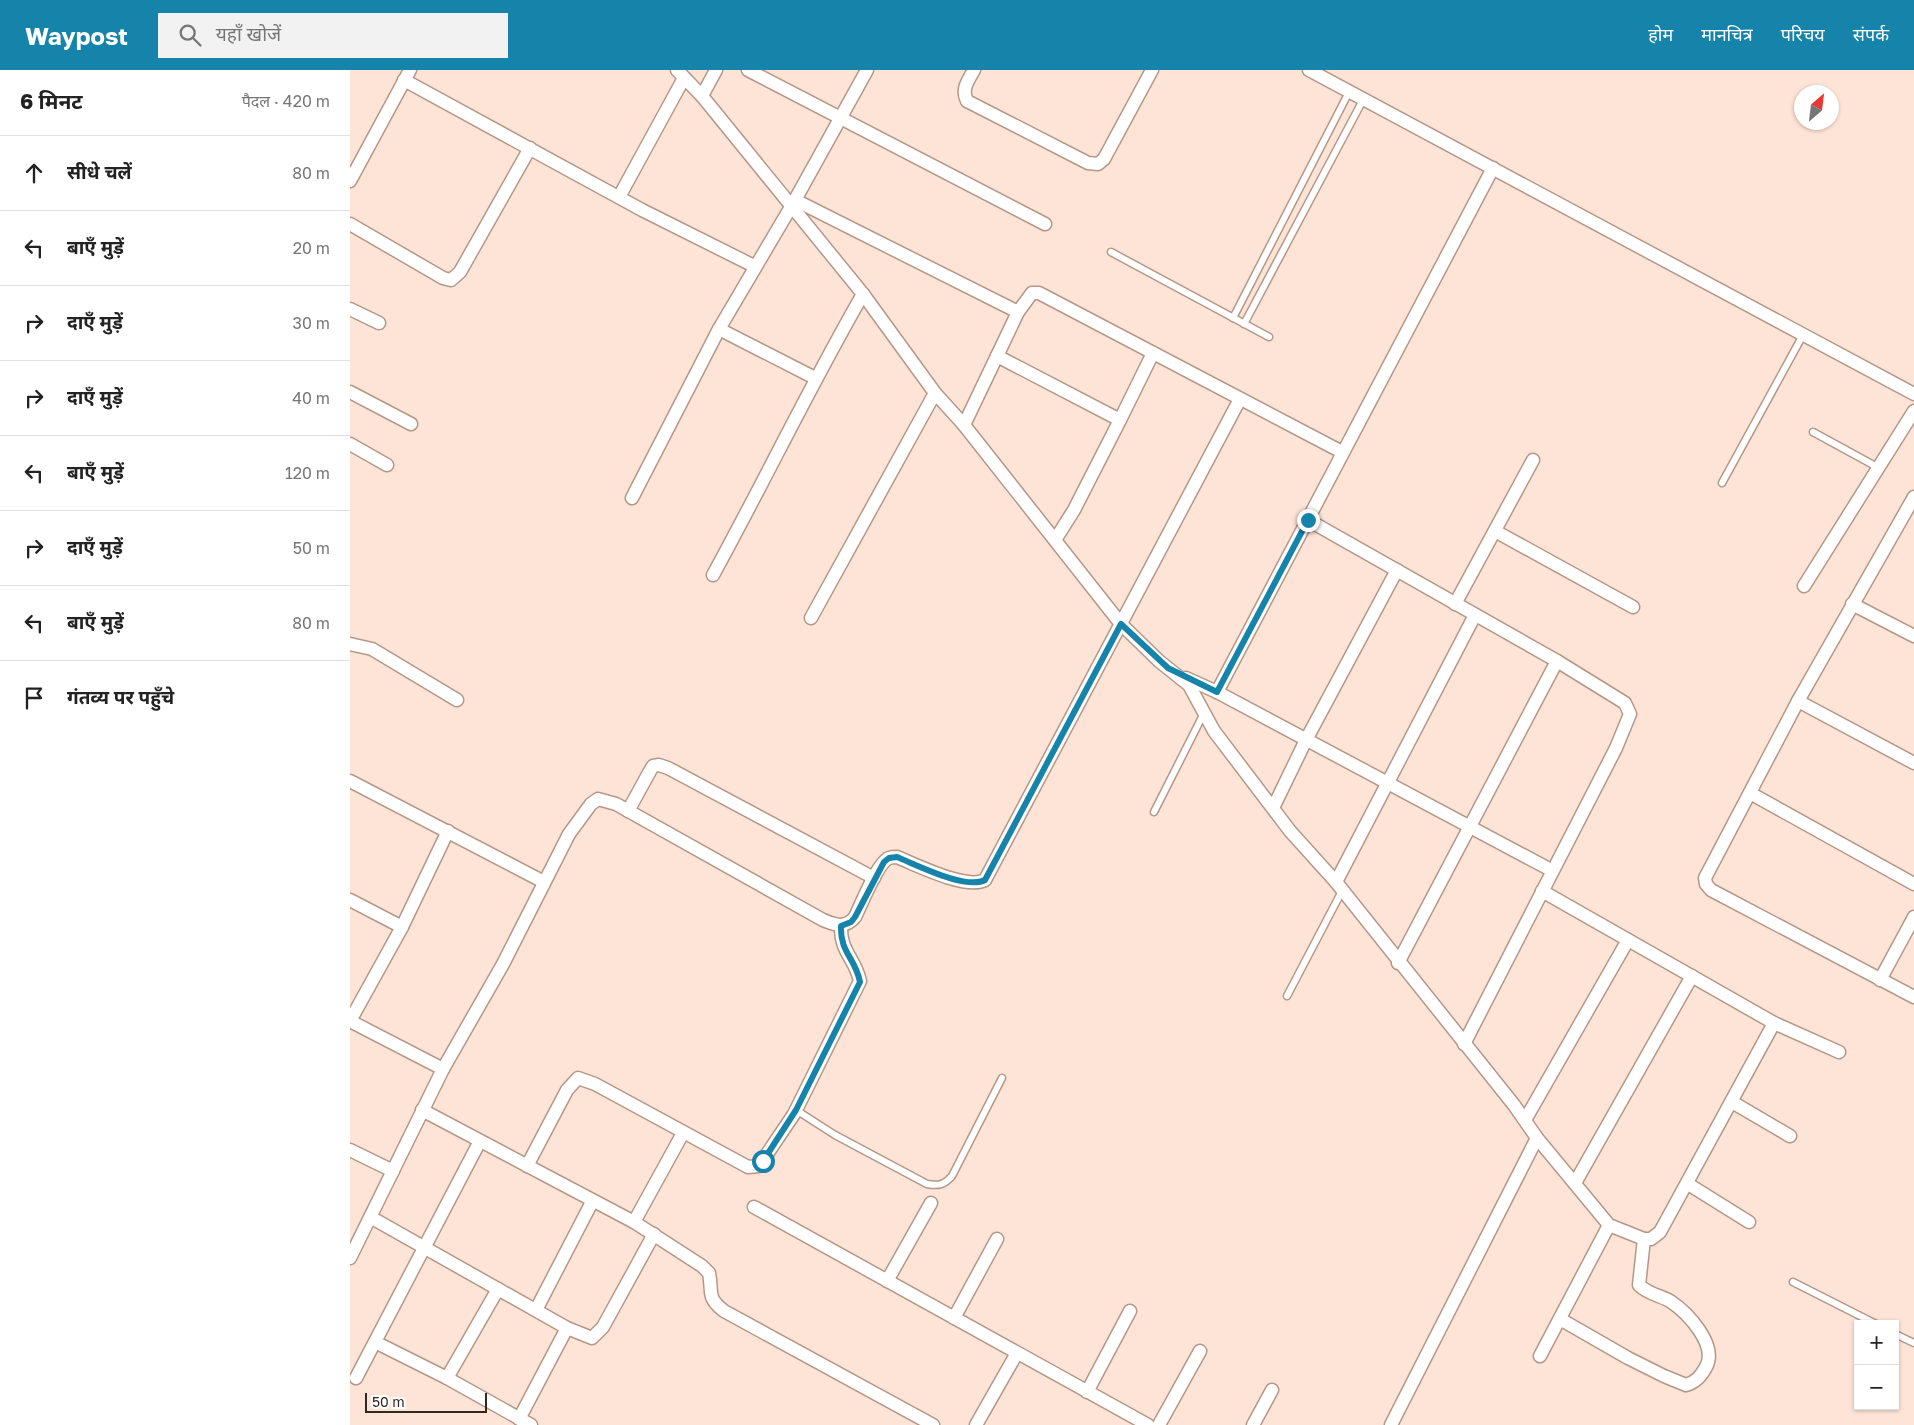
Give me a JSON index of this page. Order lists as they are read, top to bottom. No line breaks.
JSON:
{"scale_bar":"50 m","north":"top right","page":{"header":"Waypost","search":"यहाँ खोजें","nav":["होम","मानचित्र","परिचय","संपर्क"],"heading":["6 मिनट","पैदल · 420 m"],"list":[["सीधे चलें","80 m"],["बाएँ मुड़ें","20 m"],["दाएँ मुड़ें","30 m"],["दाएँ मुड़ें","40 m"],["बाएँ मुड़ें","120 m"],["दाएँ मुड़ें","50 m"],["बाएँ मुड़ें","80 m"],"गंतव्य पर पहुँचे"],"map_buttons":["+","−"],"scale":"50 m"}}
